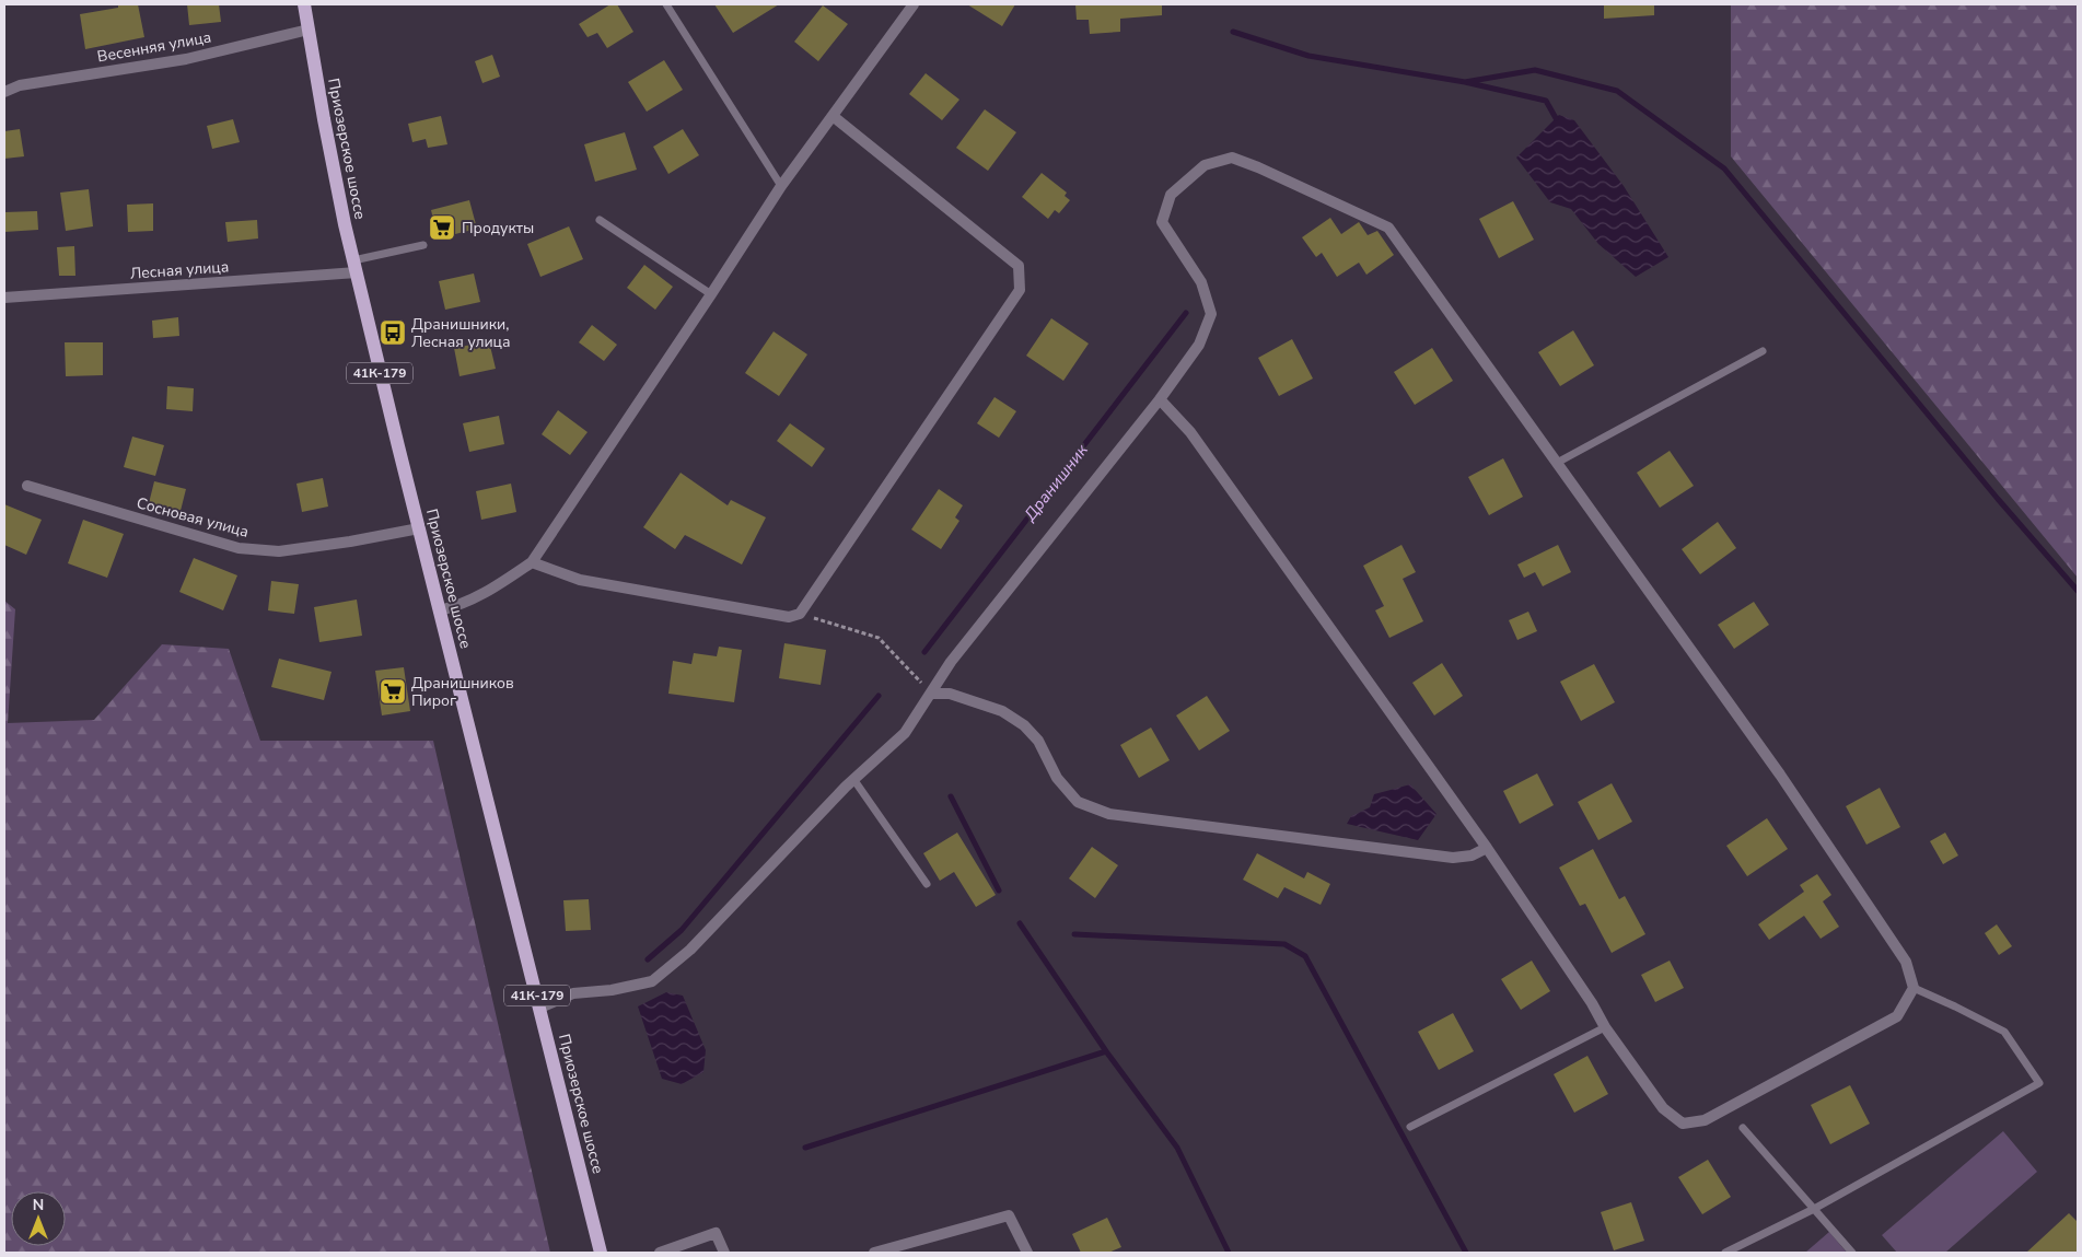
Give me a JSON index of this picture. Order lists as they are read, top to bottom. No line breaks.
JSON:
{"streets":{"main road":["Приозерское шоссе","41К-179"],"street":["Весенняя улица","Лесная улица","Сосновая улица"]},"crossings":[["Весенняя улица","Приозерское шоссе"],["Приозерское шоссе","Лесная улица"],["Приозерское шоссе","Сосновая улица"]],"water":["Дранишник"],"places":{"supermarket":["Продукты","Дранишников Пирог"],"bus stop":["Дранишники, Лесная улица"]},"north":"top"}
